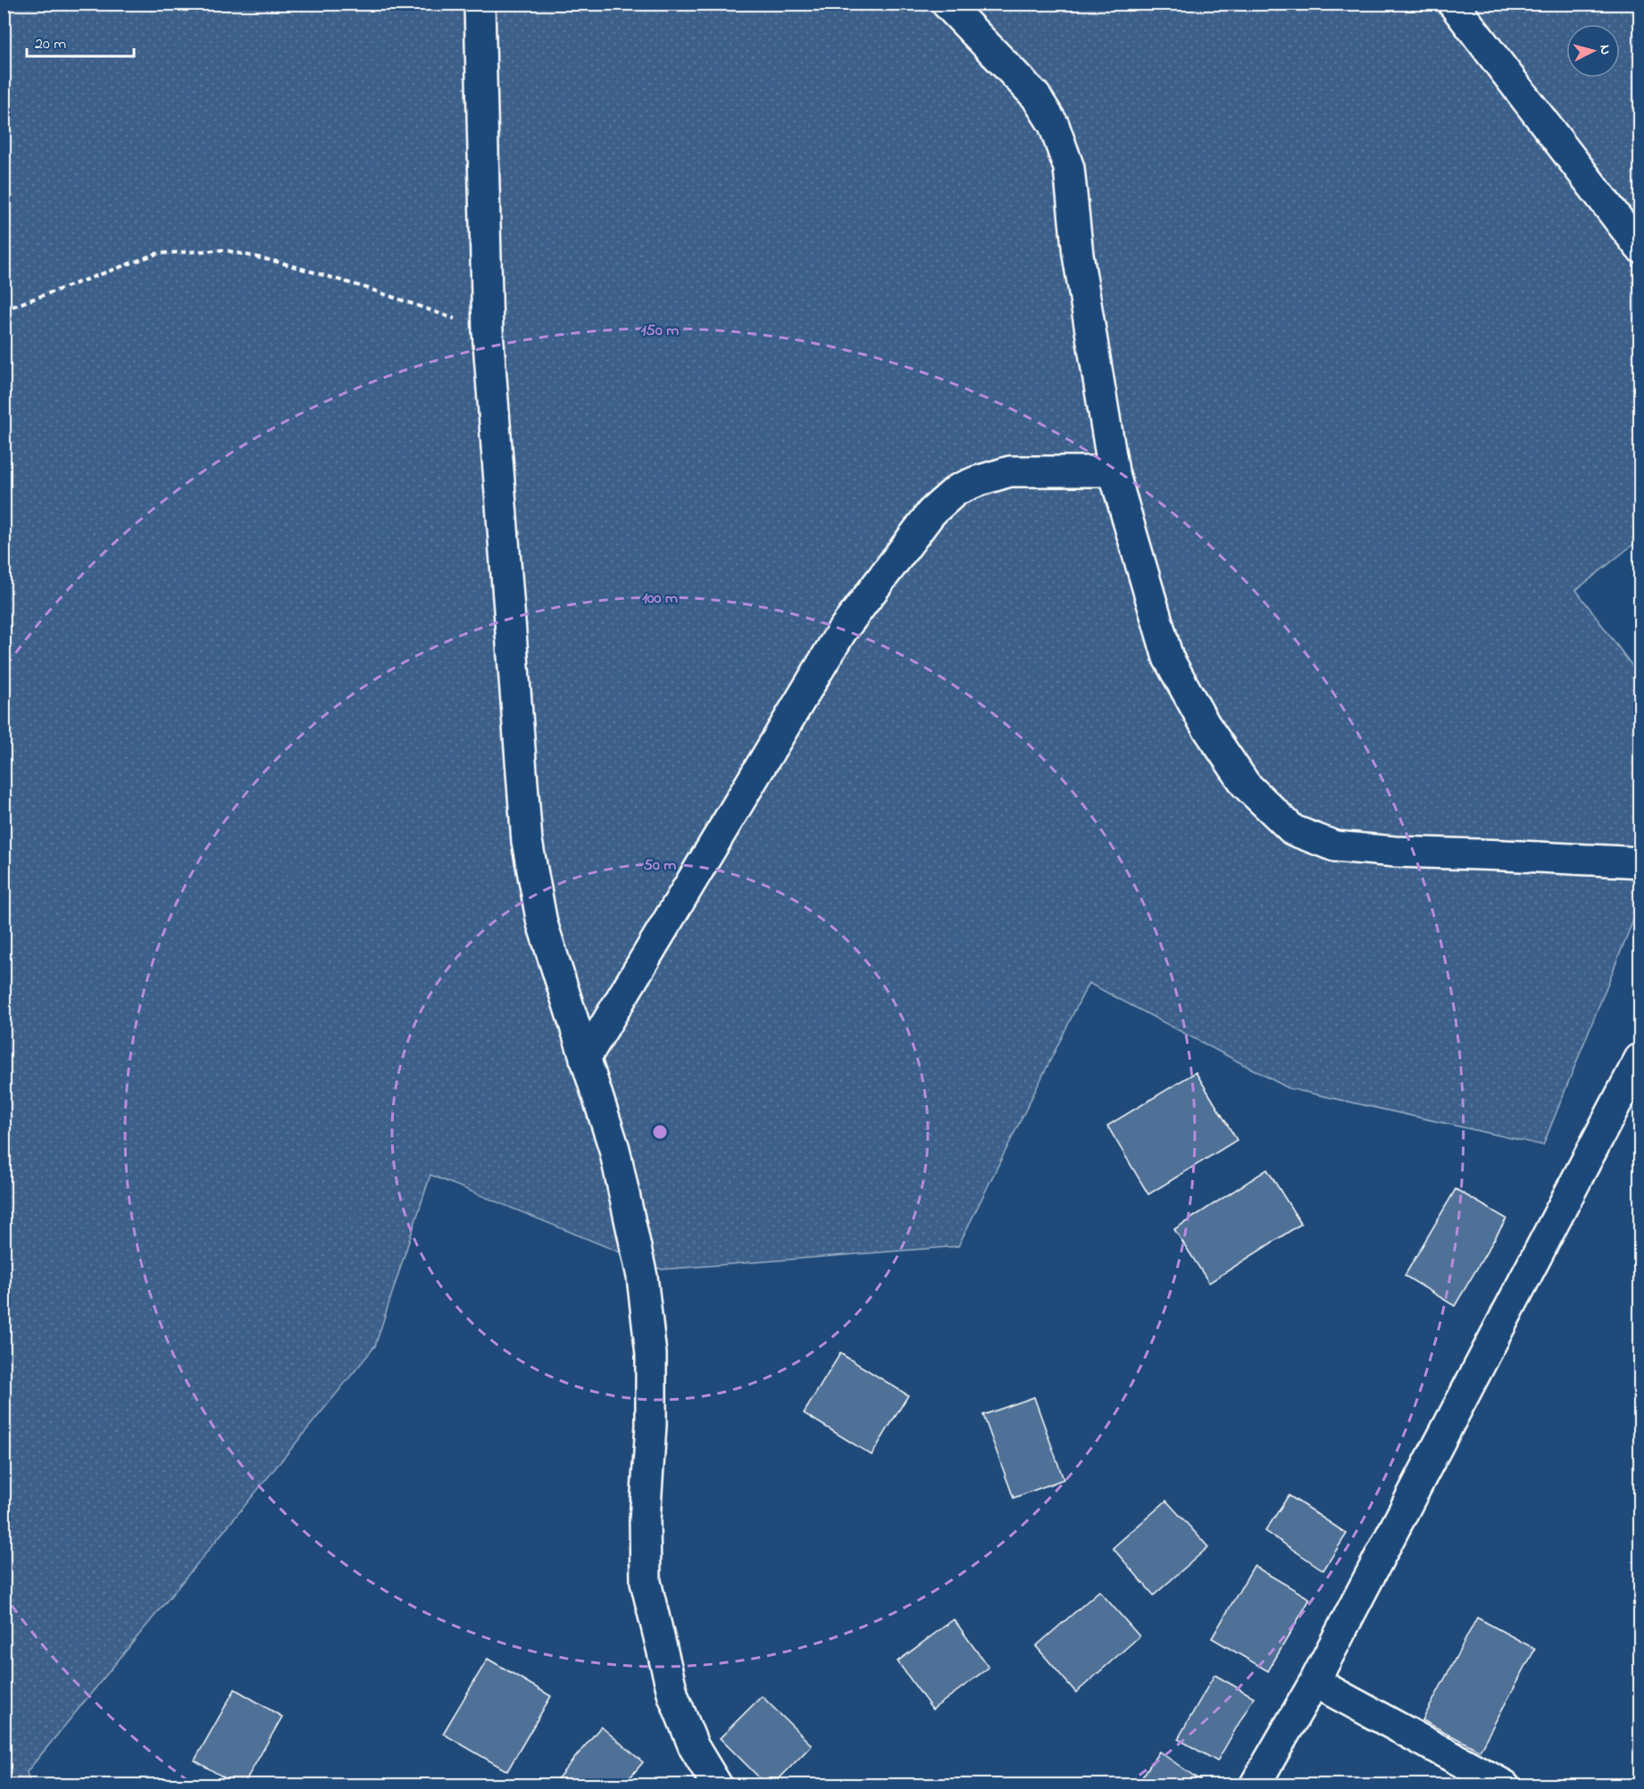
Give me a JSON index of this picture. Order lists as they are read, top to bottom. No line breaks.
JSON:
{"scale_bar":"20 m","north":"right","rings":["150 m","100 m","50 m"]}
